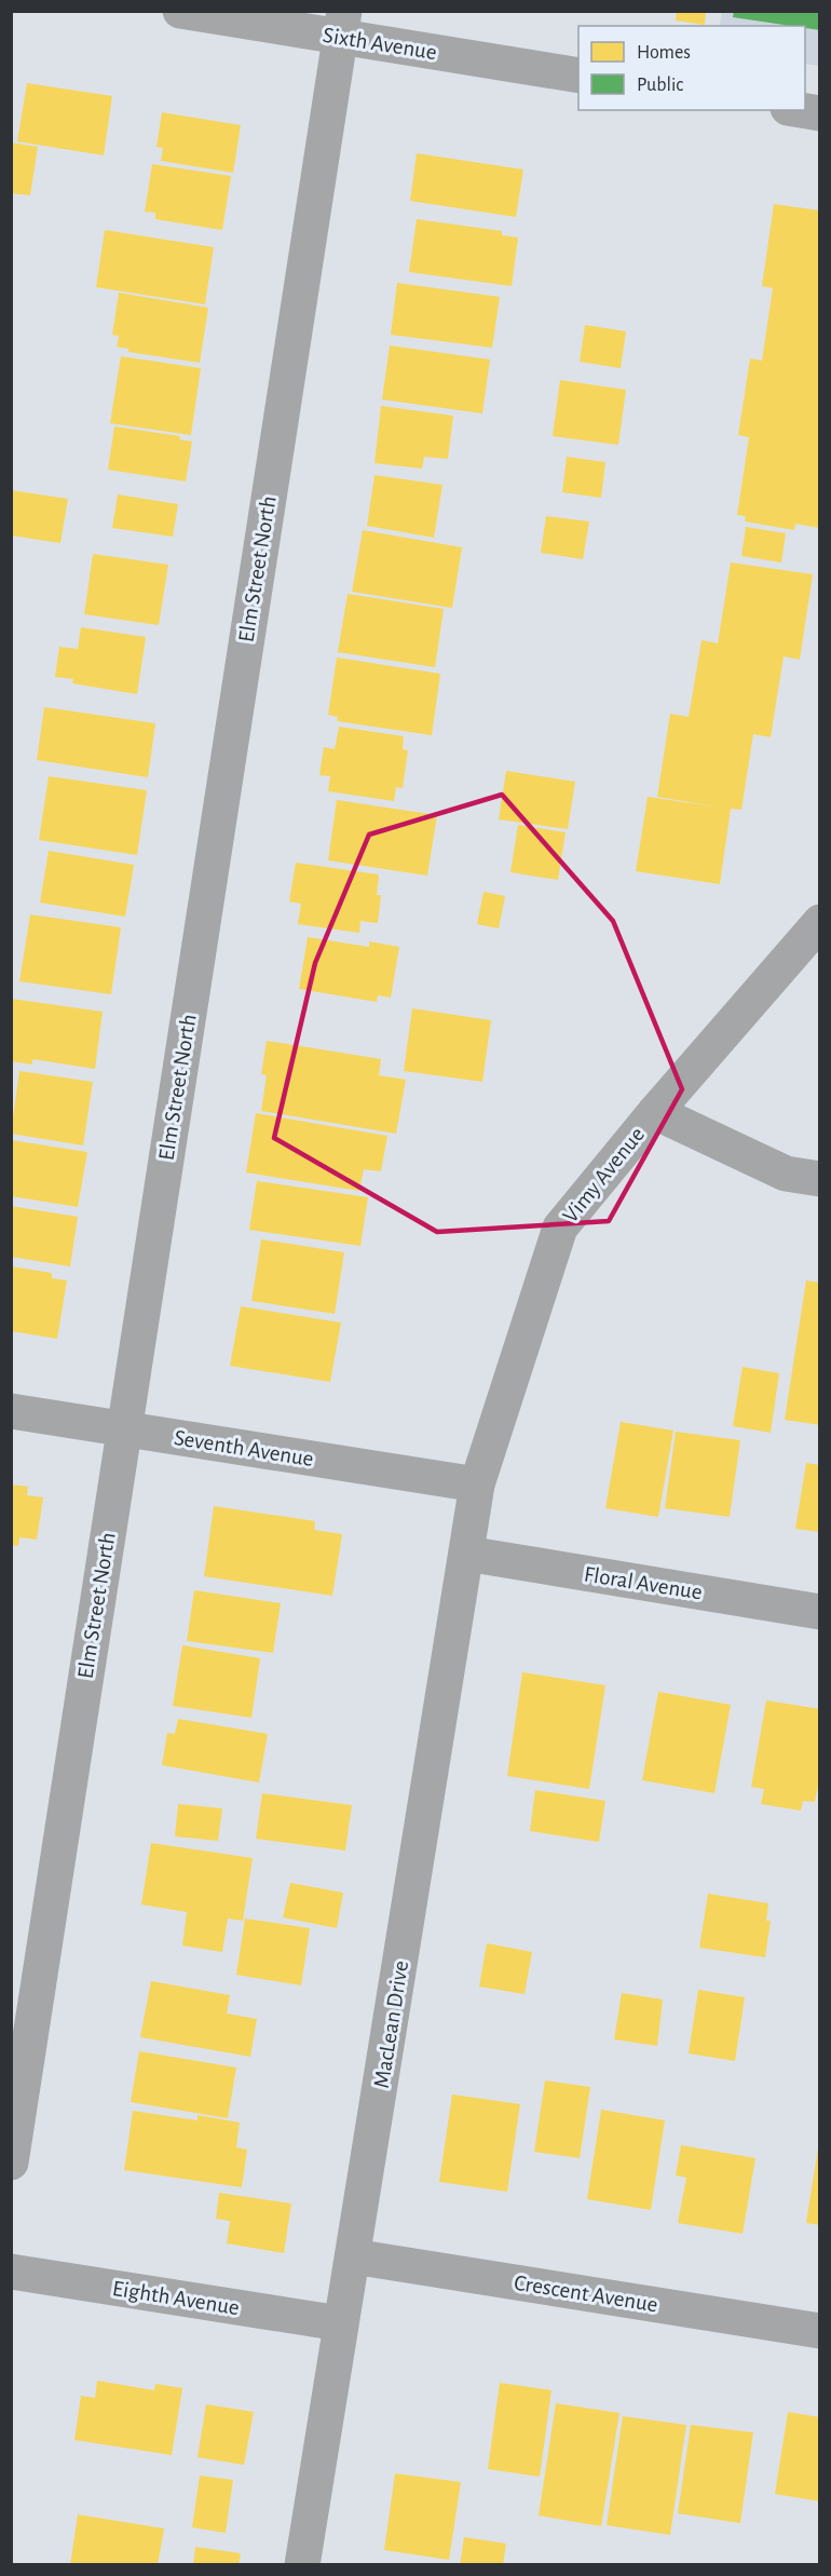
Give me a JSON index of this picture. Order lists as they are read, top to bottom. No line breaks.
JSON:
{"streets":{"street":["Sixth Avenue","Elm Street North","Vimy Avenue","Seventh Avenue","Floral Avenue","MacLean Drive","Crescent Avenue","Eighth Avenue"]},"crossings":[["Sixth Avenue","Elm Street North"],["Elm Street North","Seventh Avenue"],["Vimy Avenue","Seventh Avenue"],["Vimy Avenue","MacLean Drive"],["Seventh Avenue","MacLean Drive"],["Floral Avenue","MacLean Drive"],["MacLean Drive","Crescent Avenue"],["MacLean Drive","Eighth Avenue"]],"legend":["Homes","Public"]}
